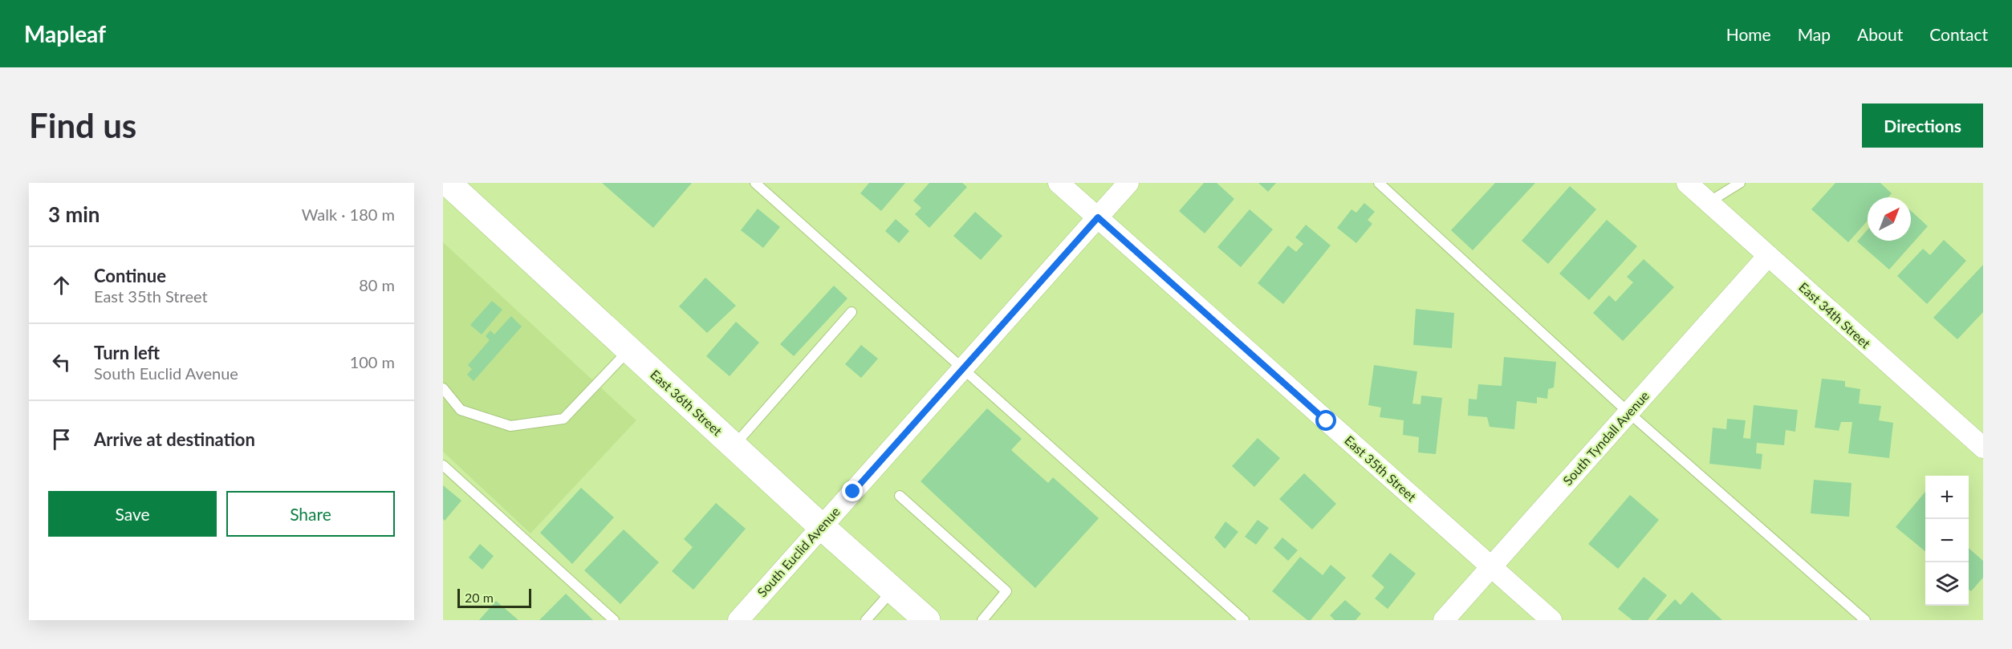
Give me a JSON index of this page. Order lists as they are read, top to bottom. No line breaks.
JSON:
{"streets":{"main road":["East 36th Street"],"street":["East 34th Street","South Tyndall Avenue","East 35th Street","South Euclid Avenue"]},"crossings":[["East 34th Street","South Tyndall Avenue"],["East 36th Street","South Euclid Avenue"],["South Tyndall Avenue","East 35th Street"],["East 35th Street","South Euclid Avenue"]],"scale_bar":"20 m","north":"top right","page":{"header":"Mapleaf","nav":["Home","Map","About","Contact"],"buttons":["Directions",["Save","Share"]],"title":"Find us","heading":["3 min","Walk · 180 m"],"list":[["Continue","East 35th Street","80 m"],["Turn left","South Euclid Avenue","100 m"],"Arrive at destination"],"map_buttons":["+","−"],"scale":"20 m"}}
